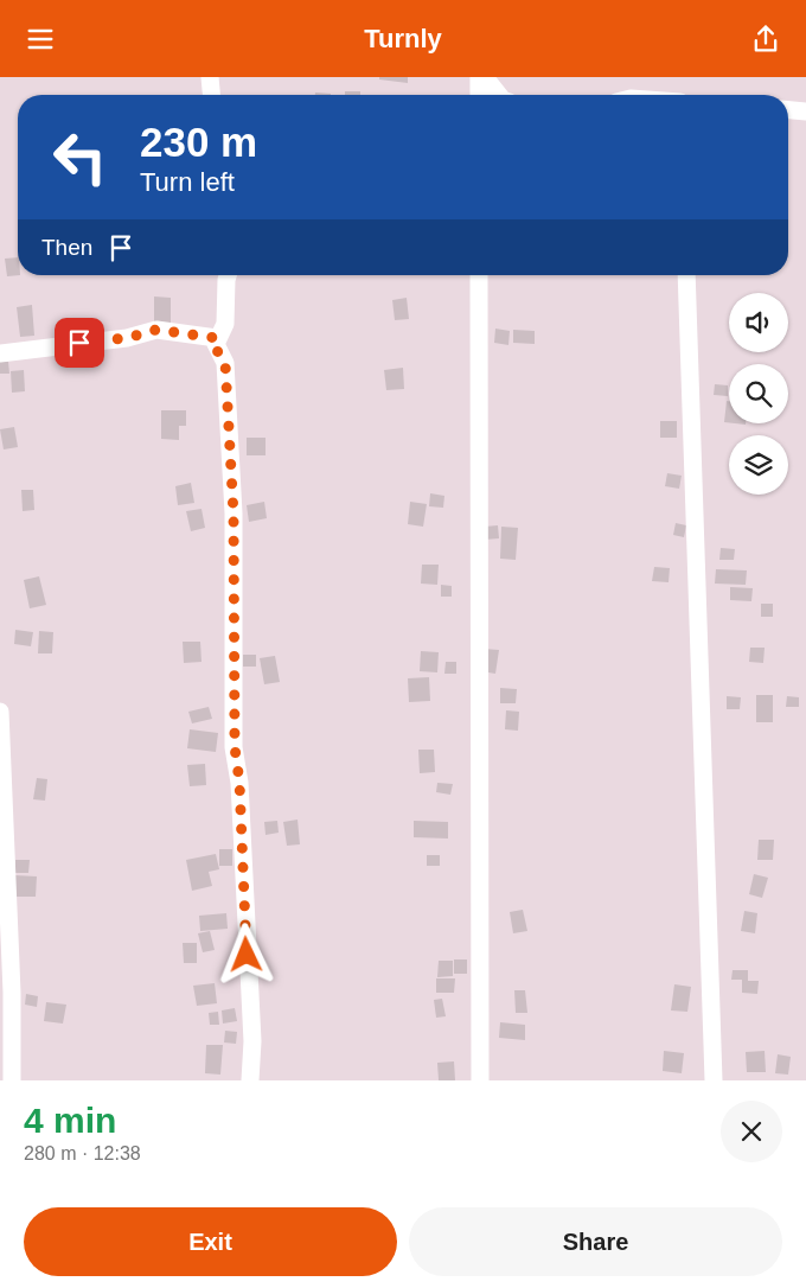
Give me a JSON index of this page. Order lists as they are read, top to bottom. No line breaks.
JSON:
{"page":{"header":"Turnly","turn":["230 m","Turn left"],"then":"Then","heading":["4 min","280 m · 12:38"],"buttons":["Exit","Share"]}}
